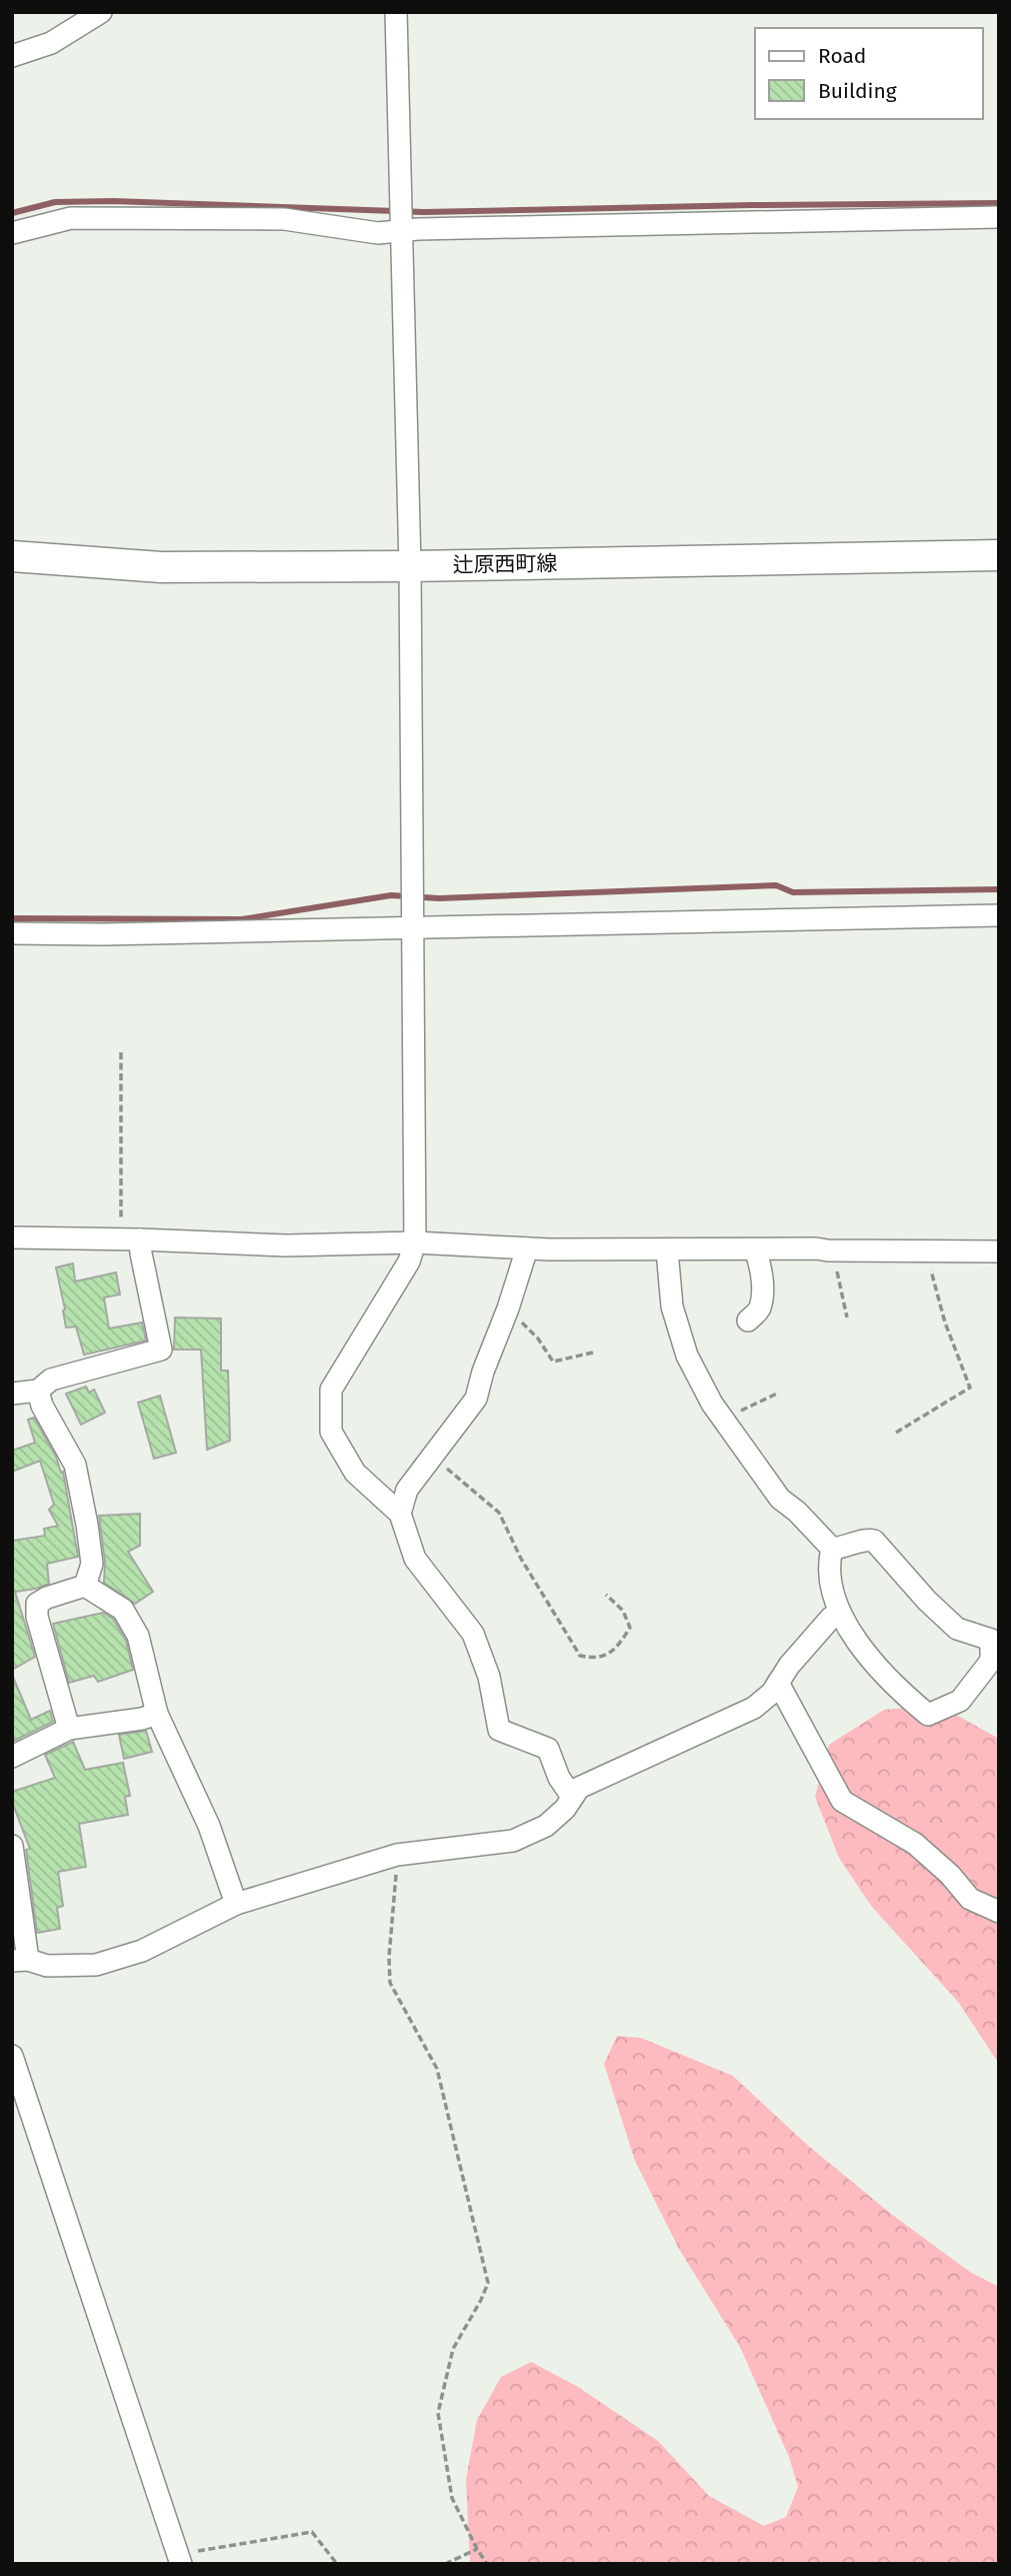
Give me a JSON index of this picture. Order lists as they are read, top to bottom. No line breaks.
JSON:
{"streets":{"main road":["辻原西町線"]},"legend":["Road","Building"]}
